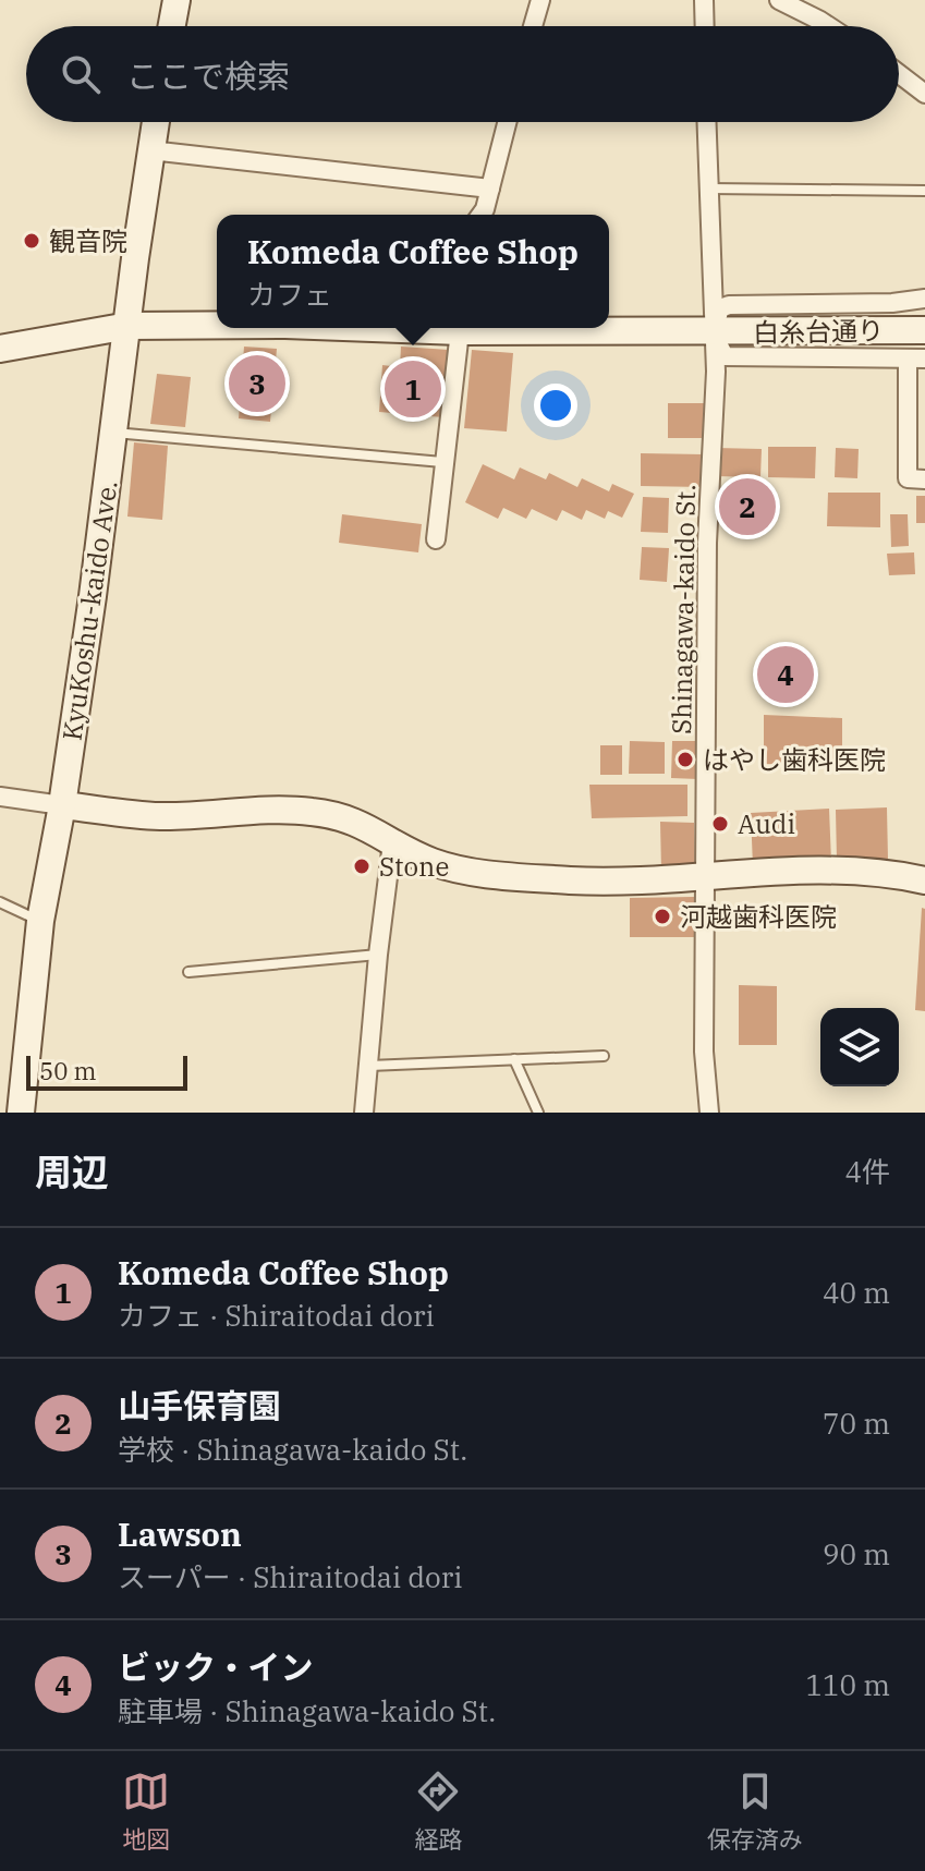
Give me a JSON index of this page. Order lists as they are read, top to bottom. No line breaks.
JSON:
{"streets":{"street":["白糸台通り","Shinagawa-kaido St.","KyuKoshu-kaido Ave."]},"crossings":[["白糸台通り","Shinagawa-kaido St."],["白糸台通り","KyuKoshu-kaido Ave."]],"places":["観音院","はやし歯科医院","Audi","Stone","河越歯科医院"],"scale_bar":"50 m","page":{"search":"ここで検索","popup":["Komeda Coffee Shop","カフェ"],"pins":["3","1","2","4"],"scale":"50 m","heading":["周辺","4件"],"list":[{"mark":"1","name":"Komeda Coffee Shop","note":"カフェ · Shiraitodai dori","value":"40 m"},{"mark":"2","name":"山手保育園","note":"学校 · Shinagawa-kaido St.","value":"70 m"},{"mark":"3","name":"Lawson","note":"スーパー · Shiraitodai dori","value":"90 m"},{"mark":"4","name":"ビック・イン","note":"駐車場 · Shinagawa-kaido St.","value":"110 m"}],"nav":["地図","経路","保存済み"]}}
